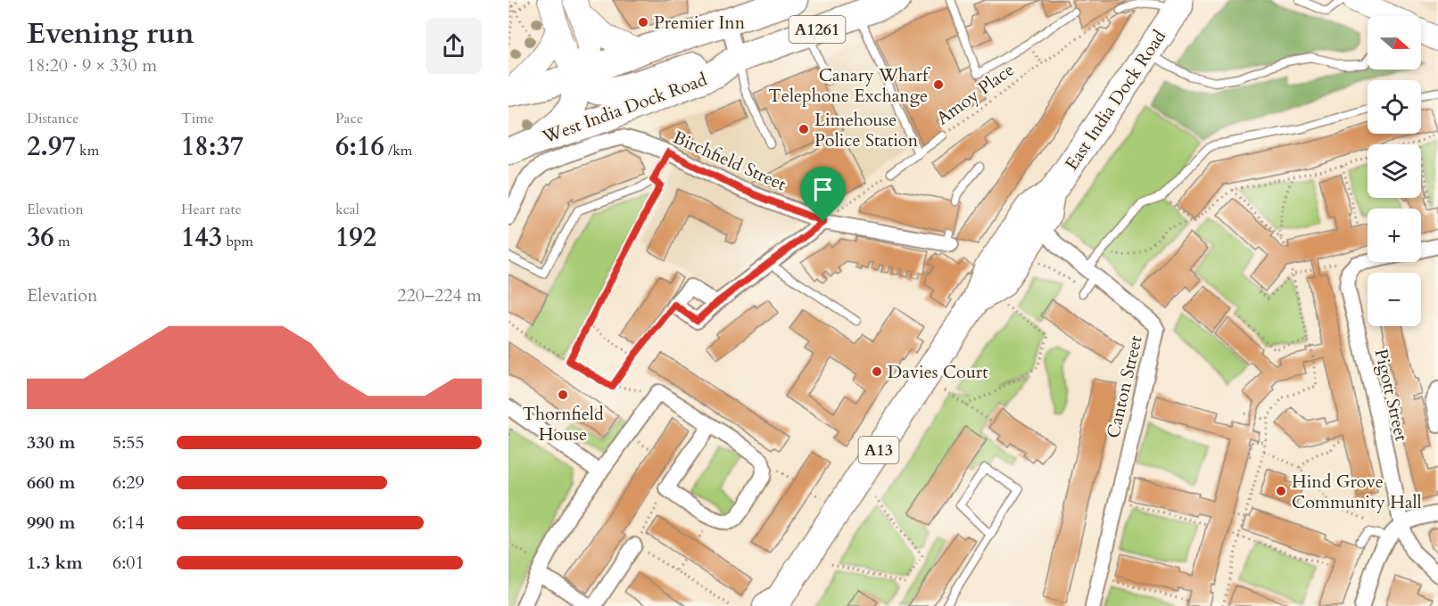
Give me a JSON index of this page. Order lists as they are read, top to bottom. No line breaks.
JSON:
{"streets":{"highway":["A1261","East India Dock Road","West India Dock Road","A13"],"street":["Birchfield Street","Canton Street","Pigott Street"],"lane":["Amoy Place"]},"crossings":[["A1261","West India Dock Road"],["East India Dock Road","Canton Street"]],"places":["Premier Inn","Canary Wharf Telephone Exchange","Limehouse Police Station","Davies Court","Thornfield House","Hind Grove Community Hall"],"north":"right","page":{"heading":["Evening run","18:20 · 9 × 330 m"],"map_buttons":["+","−"],"stats":[["Distance","2.97 km"],["Time","18:37"],["Pace","6:16 /km"],["Elevation","36 m"],["Heart rate","143 bpm"],["kcal","192"]],"chart":["Elevation","220–224 m"],"list":[{"name":"330 m","note":"5:55"},{"name":"660 m","note":"6:29"},{"name":"990 m","note":"6:14"},{"name":"1.3 km","note":"6:01"}]}}
